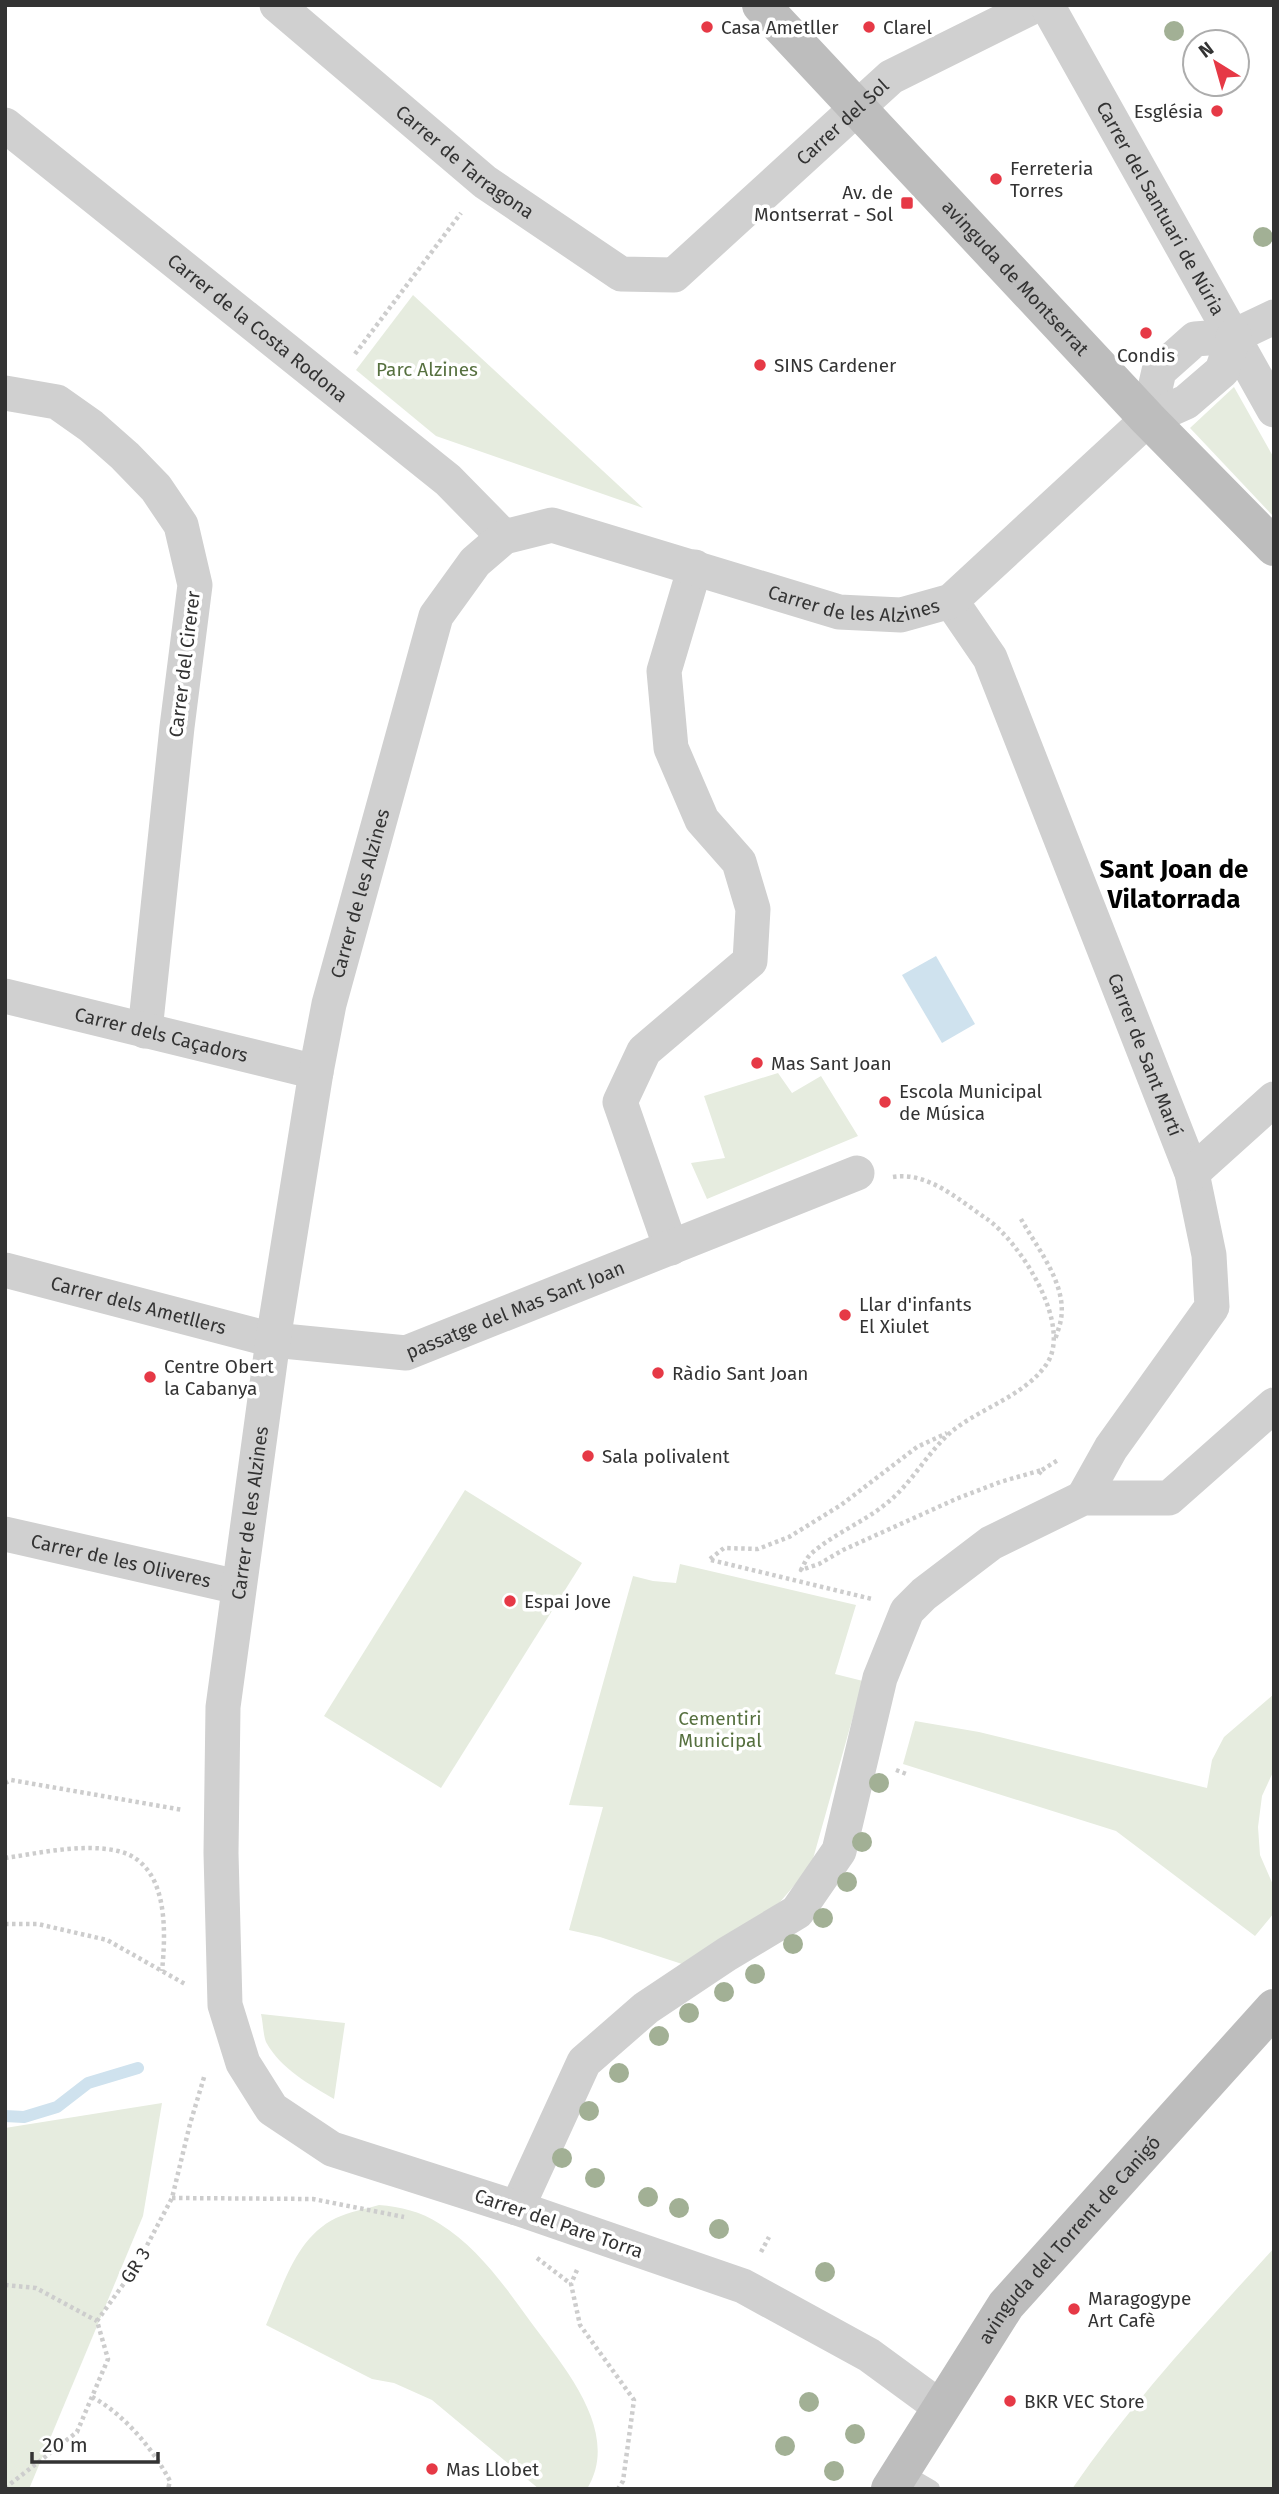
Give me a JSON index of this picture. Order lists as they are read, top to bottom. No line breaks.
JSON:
{"streets":{"street":["Carrer del Sol","Carrer de Tarragona","Carrer del Santuari de Núria","avinguda de Montserrat","Carrer de la Costa Rodona","Carrer de les Alzines","Carrer del Cirerer","Carrer dels Caçadors","Carrer de Sant Martí","Carrer dels Ametllers","passatge del Mas Sant Joan","Carrer de les Oliveres","Carrer del Pare Torra","avinguda del Torrent de Canigó"],"path":["GR 3"]},"crossings":[["Carrer del Sol","Carrer de Tarragona"],["Carrer del Sol","avinguda de Montserrat"],["Carrer del Santuari de Núria","Carrer de les Alzines"],["avinguda de Montserrat","Carrer de les Alzines"],["Carrer de la Costa Rodona","Carrer de les Alzines"],["Carrer de les Alzines","Carrer dels Caçadors"],["Carrer de les Alzines","Carrer de Sant Martí"],["Carrer de les Alzines","Carrer dels Ametllers"],["Carrer de les Alzines","passatge del Mas Sant Joan"],["Carrer de les Alzines","Carrer de les Oliveres"],["Carrer de les Alzines","Carrer del Pare Torra"],["Carrer del Cirerer","Carrer dels Caçadors"],["Carrer dels Ametllers","passatge del Mas Sant Joan"],["Carrer del Pare Torra","avinguda del Torrent de Canigó"]],"districts":["Sant Joan de Vilatorrada"],"parks":["Parc Alzines","Cementiri Municipal"],"places":{"other":["Casa Ametller","Clarel","Església","Ferreteria Torres","Condis","SINS Cardener","Mas Sant Joan","Escola Municipal de Música","Llar d'infants El Xiulet","Ràdio Sant Joan","Centre Obert la Cabanya","Sala polivalent","Espai Jove","Maragogype Art Cafè","BKR VEC Store","Mas Llobet"],"transit":["Av. de Montserrat - Sol"]},"scale_bar":"20 m","north":"top left"}
